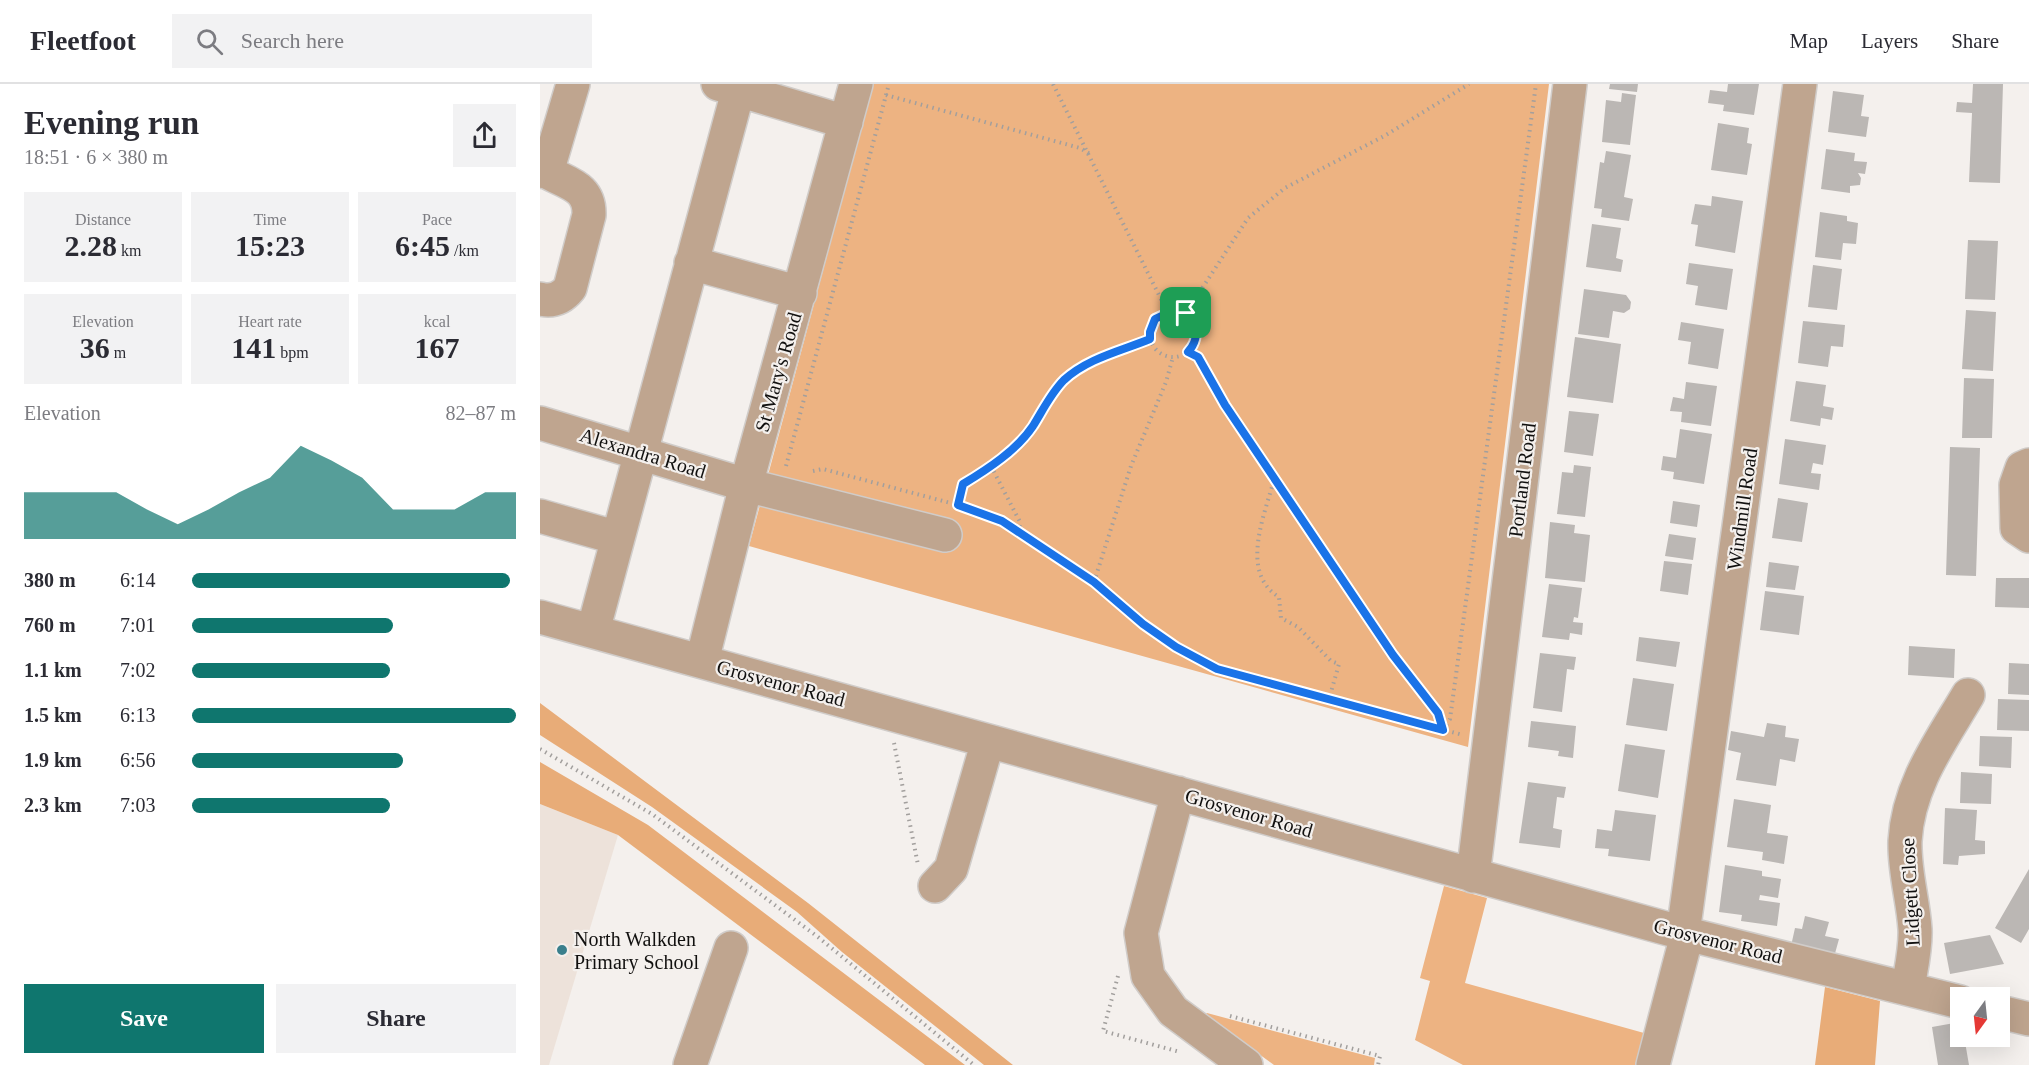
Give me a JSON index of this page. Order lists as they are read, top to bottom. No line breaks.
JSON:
{"streets":{"street":["St Mary's Road","Alexandra Road","Portland Road","Windmill Road","Grosvenor Road","Lidgett Close"]},"crossings":[["St Mary's Road","Alexandra Road"],["St Mary's Road","Grosvenor Road"],["Portland Road","Grosvenor Road"],["Windmill Road","Grosvenor Road"],["Grosvenor Road","Lidgett Close"]],"places":["North Walkden Primary School"],"north":"bottom","page":{"header":"Fleetfoot","search":"Search here","nav":["Map","Layers","Share"],"heading":["Evening run","18:51 · 6 × 380 m"],"stats":[["Distance","2.28 km"],["Time","15:23"],["Pace","6:45 /km"],["Elevation","36 m"],["Heart rate","141 bpm"],["kcal","167"]],"chart":["Elevation","82–87 m"],"list":[{"name":"380 m","note":"6:14"},{"name":"760 m","note":"7:01"},{"name":"1.1 km","note":"7:02"},{"name":"1.5 km","note":"6:13"},{"name":"1.9 km","note":"6:56"},{"name":"2.3 km","note":"7:03"}],"buttons":["Save","Share"]}}
